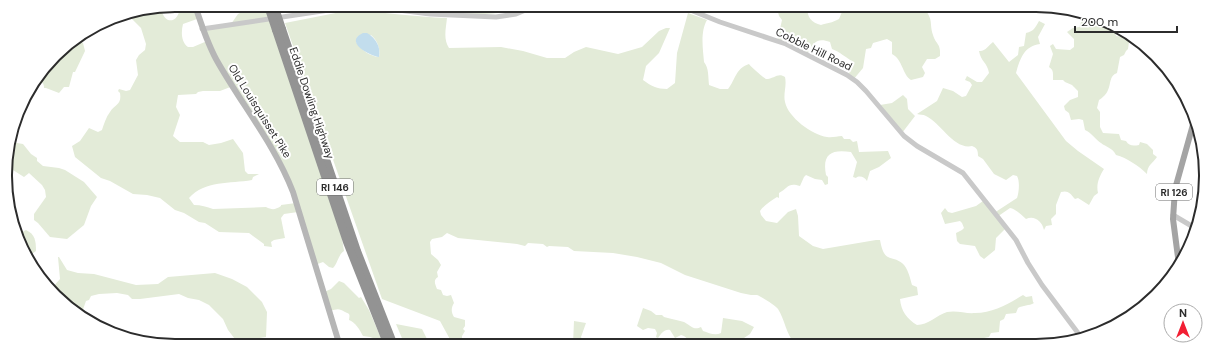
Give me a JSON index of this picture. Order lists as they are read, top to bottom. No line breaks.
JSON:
{"streets":{"highway":["Eddie Dowling Highway","RI 146"],"main road":["Old Louisquisset Pike","RI 126"],"street":["Cobble Hill Road"]},"scale_bar":"200 m","north":"top"}
